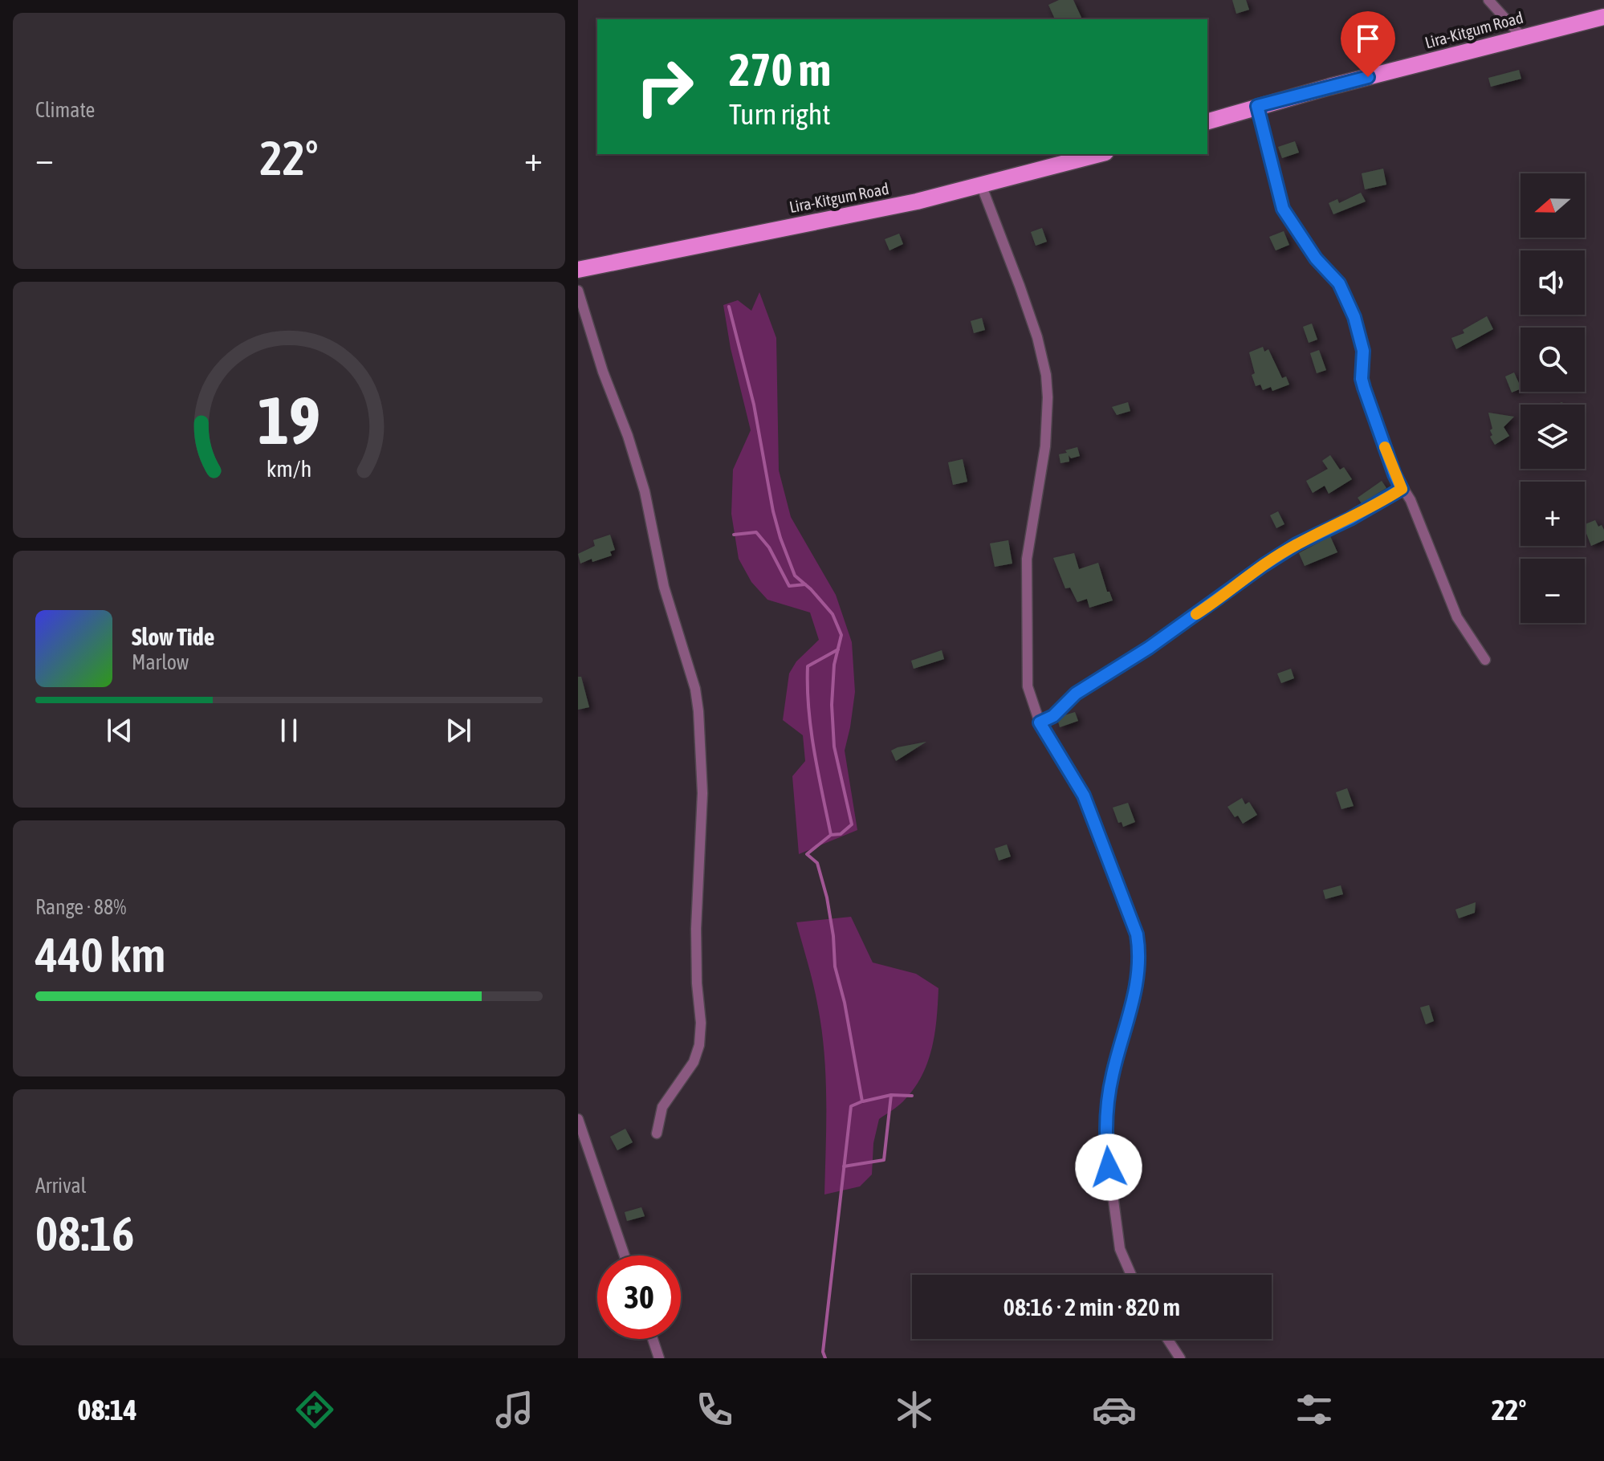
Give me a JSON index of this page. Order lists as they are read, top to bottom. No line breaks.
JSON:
{"streets":{"main road":["Lira-Kitgum Road"]},"north":"left","page":{"tile":["Climate",["Range · 88%","440 km"],["Arrival","08:16"]],"turn":["270 m","Turn right"],"heat":["−","22°","+"],"map_buttons":["+","−"],"song":["Slow Tide","Marlow"],"limit":"30","trip":"08:16 · 2 min · 820 m","tabs":["08:14","22°"],"gauge":["19","km/h"]}}
